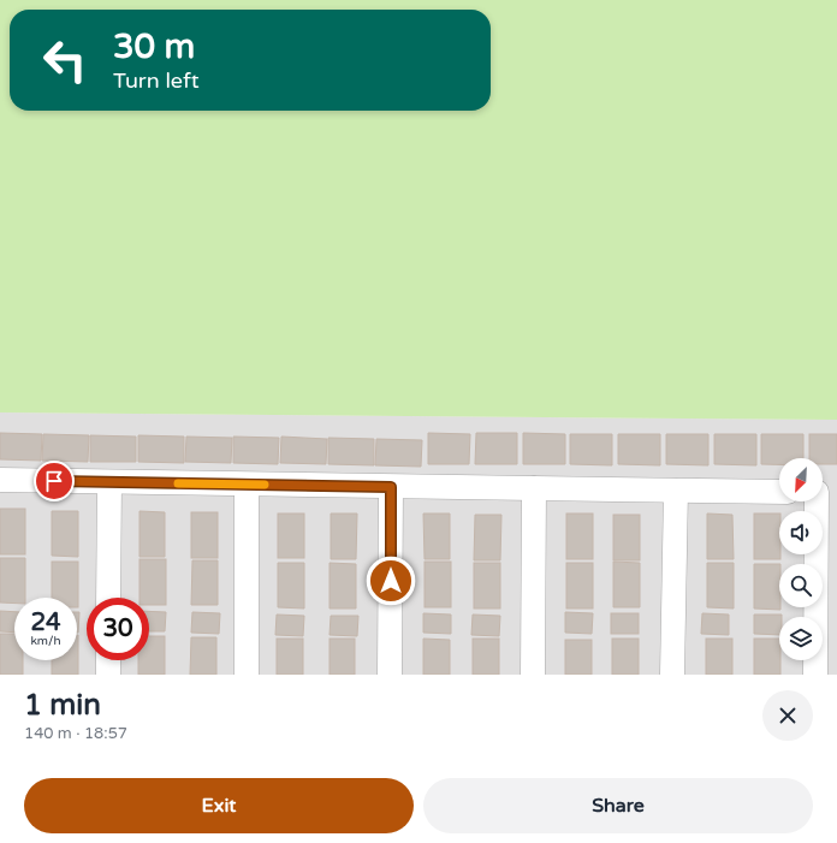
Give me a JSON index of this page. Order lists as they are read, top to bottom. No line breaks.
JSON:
{"north":"bottom left","page":{"turn":["30 m","Turn left"],"speed":"24 km/h","limit":"30","heading":["1 min","140 m · 18:57"],"buttons":["Exit","Share"]}}
